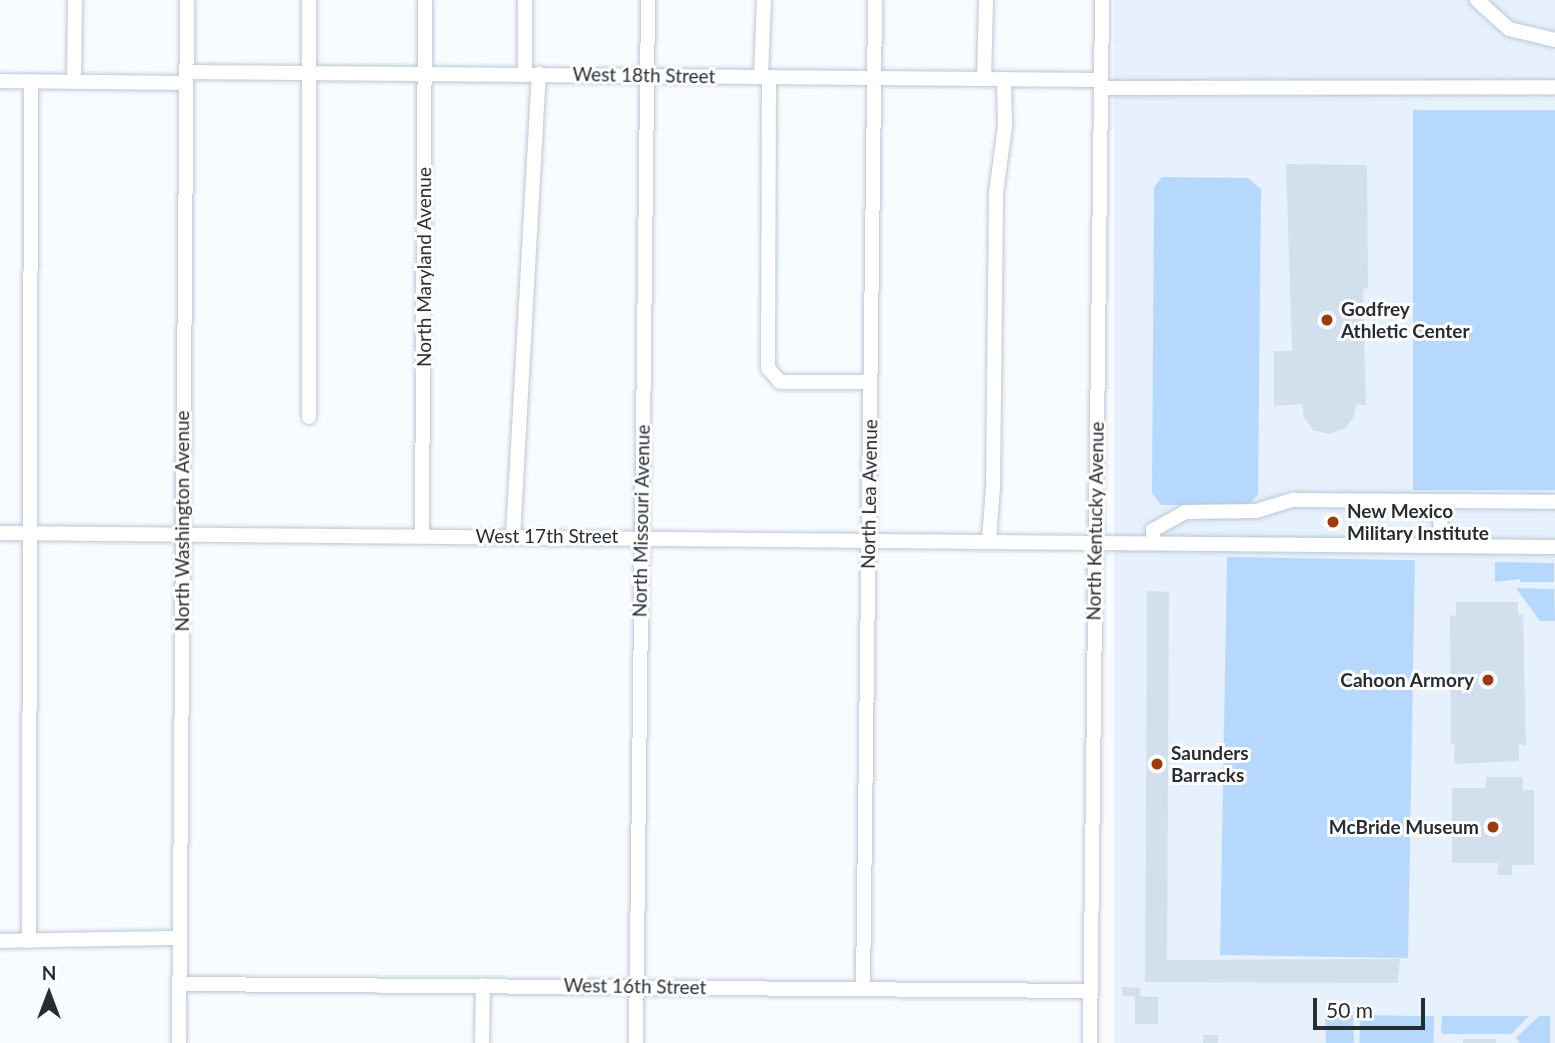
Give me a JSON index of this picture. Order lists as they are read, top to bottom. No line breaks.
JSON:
{"streets":{"street":["West 18th Street","North Maryland Avenue","North Lea Avenue","North Washington Avenue","North Missouri Avenue","North Kentucky Avenue","West 17th Street","West 16th Street"]},"crossings":[["West 18th Street","North Maryland Avenue"],["West 18th Street","North Lea Avenue"],["West 18th Street","North Washington Avenue"],["West 18th Street","North Missouri Avenue"],["West 18th Street","North Kentucky Avenue"],["North Maryland Avenue","West 17th Street"],["North Lea Avenue","West 17th Street"],["North Lea Avenue","West 16th Street"],["North Washington Avenue","West 17th Street"],["North Washington Avenue","West 16th Street"],["North Missouri Avenue","West 17th Street"],["North Missouri Avenue","West 16th Street"],["North Kentucky Avenue","West 17th Street"],["North Kentucky Avenue","West 16th Street"]],"places":["Godfrey Athletic Center","New Mexico Military Institute","Cahoon Armory","Saunders Barracks","McBride Museum"],"scale_bar":"50 m","north":"top"}
